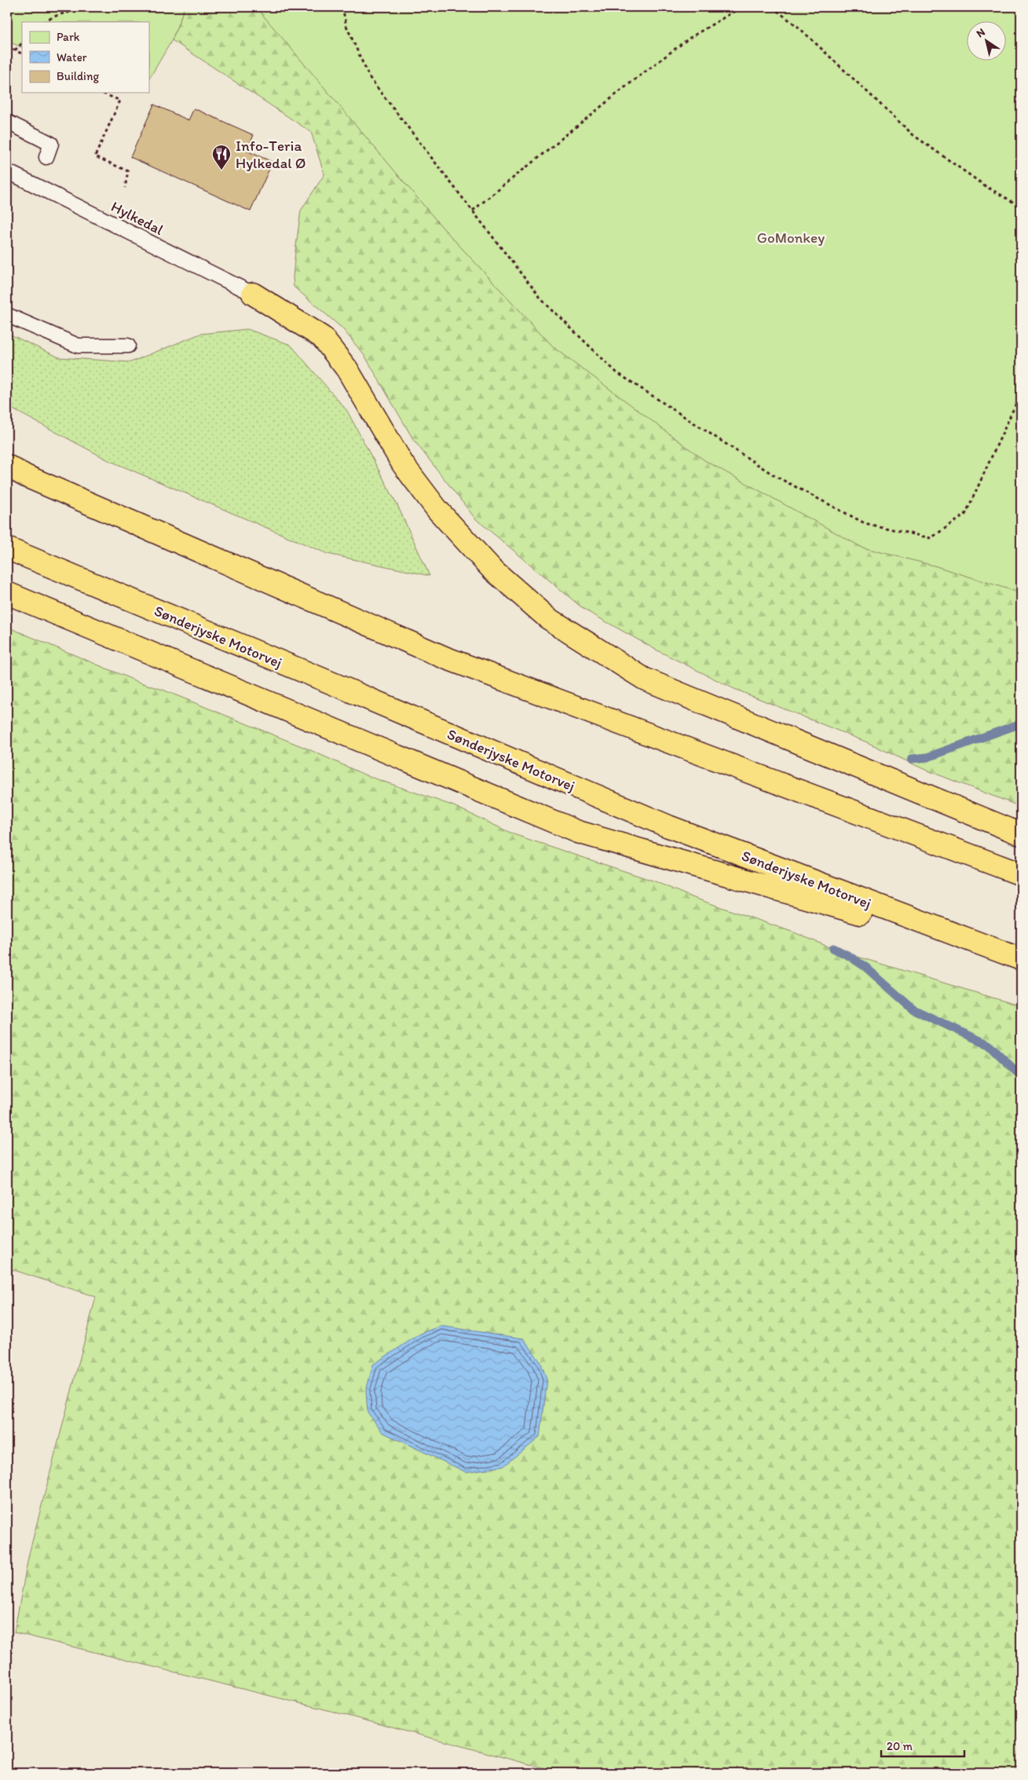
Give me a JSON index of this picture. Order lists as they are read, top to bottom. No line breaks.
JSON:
{"streets":{"highway":["Sønderjyske Motorvej"],"lane":["Hylkedal"]},"parks":["GoMonkey"],"places":{"restaurant":["Info-Teria Hylkedal Ø"]},"legend":["Park","Water","Building"],"scale_bar":"20 m","north":"top left"}
